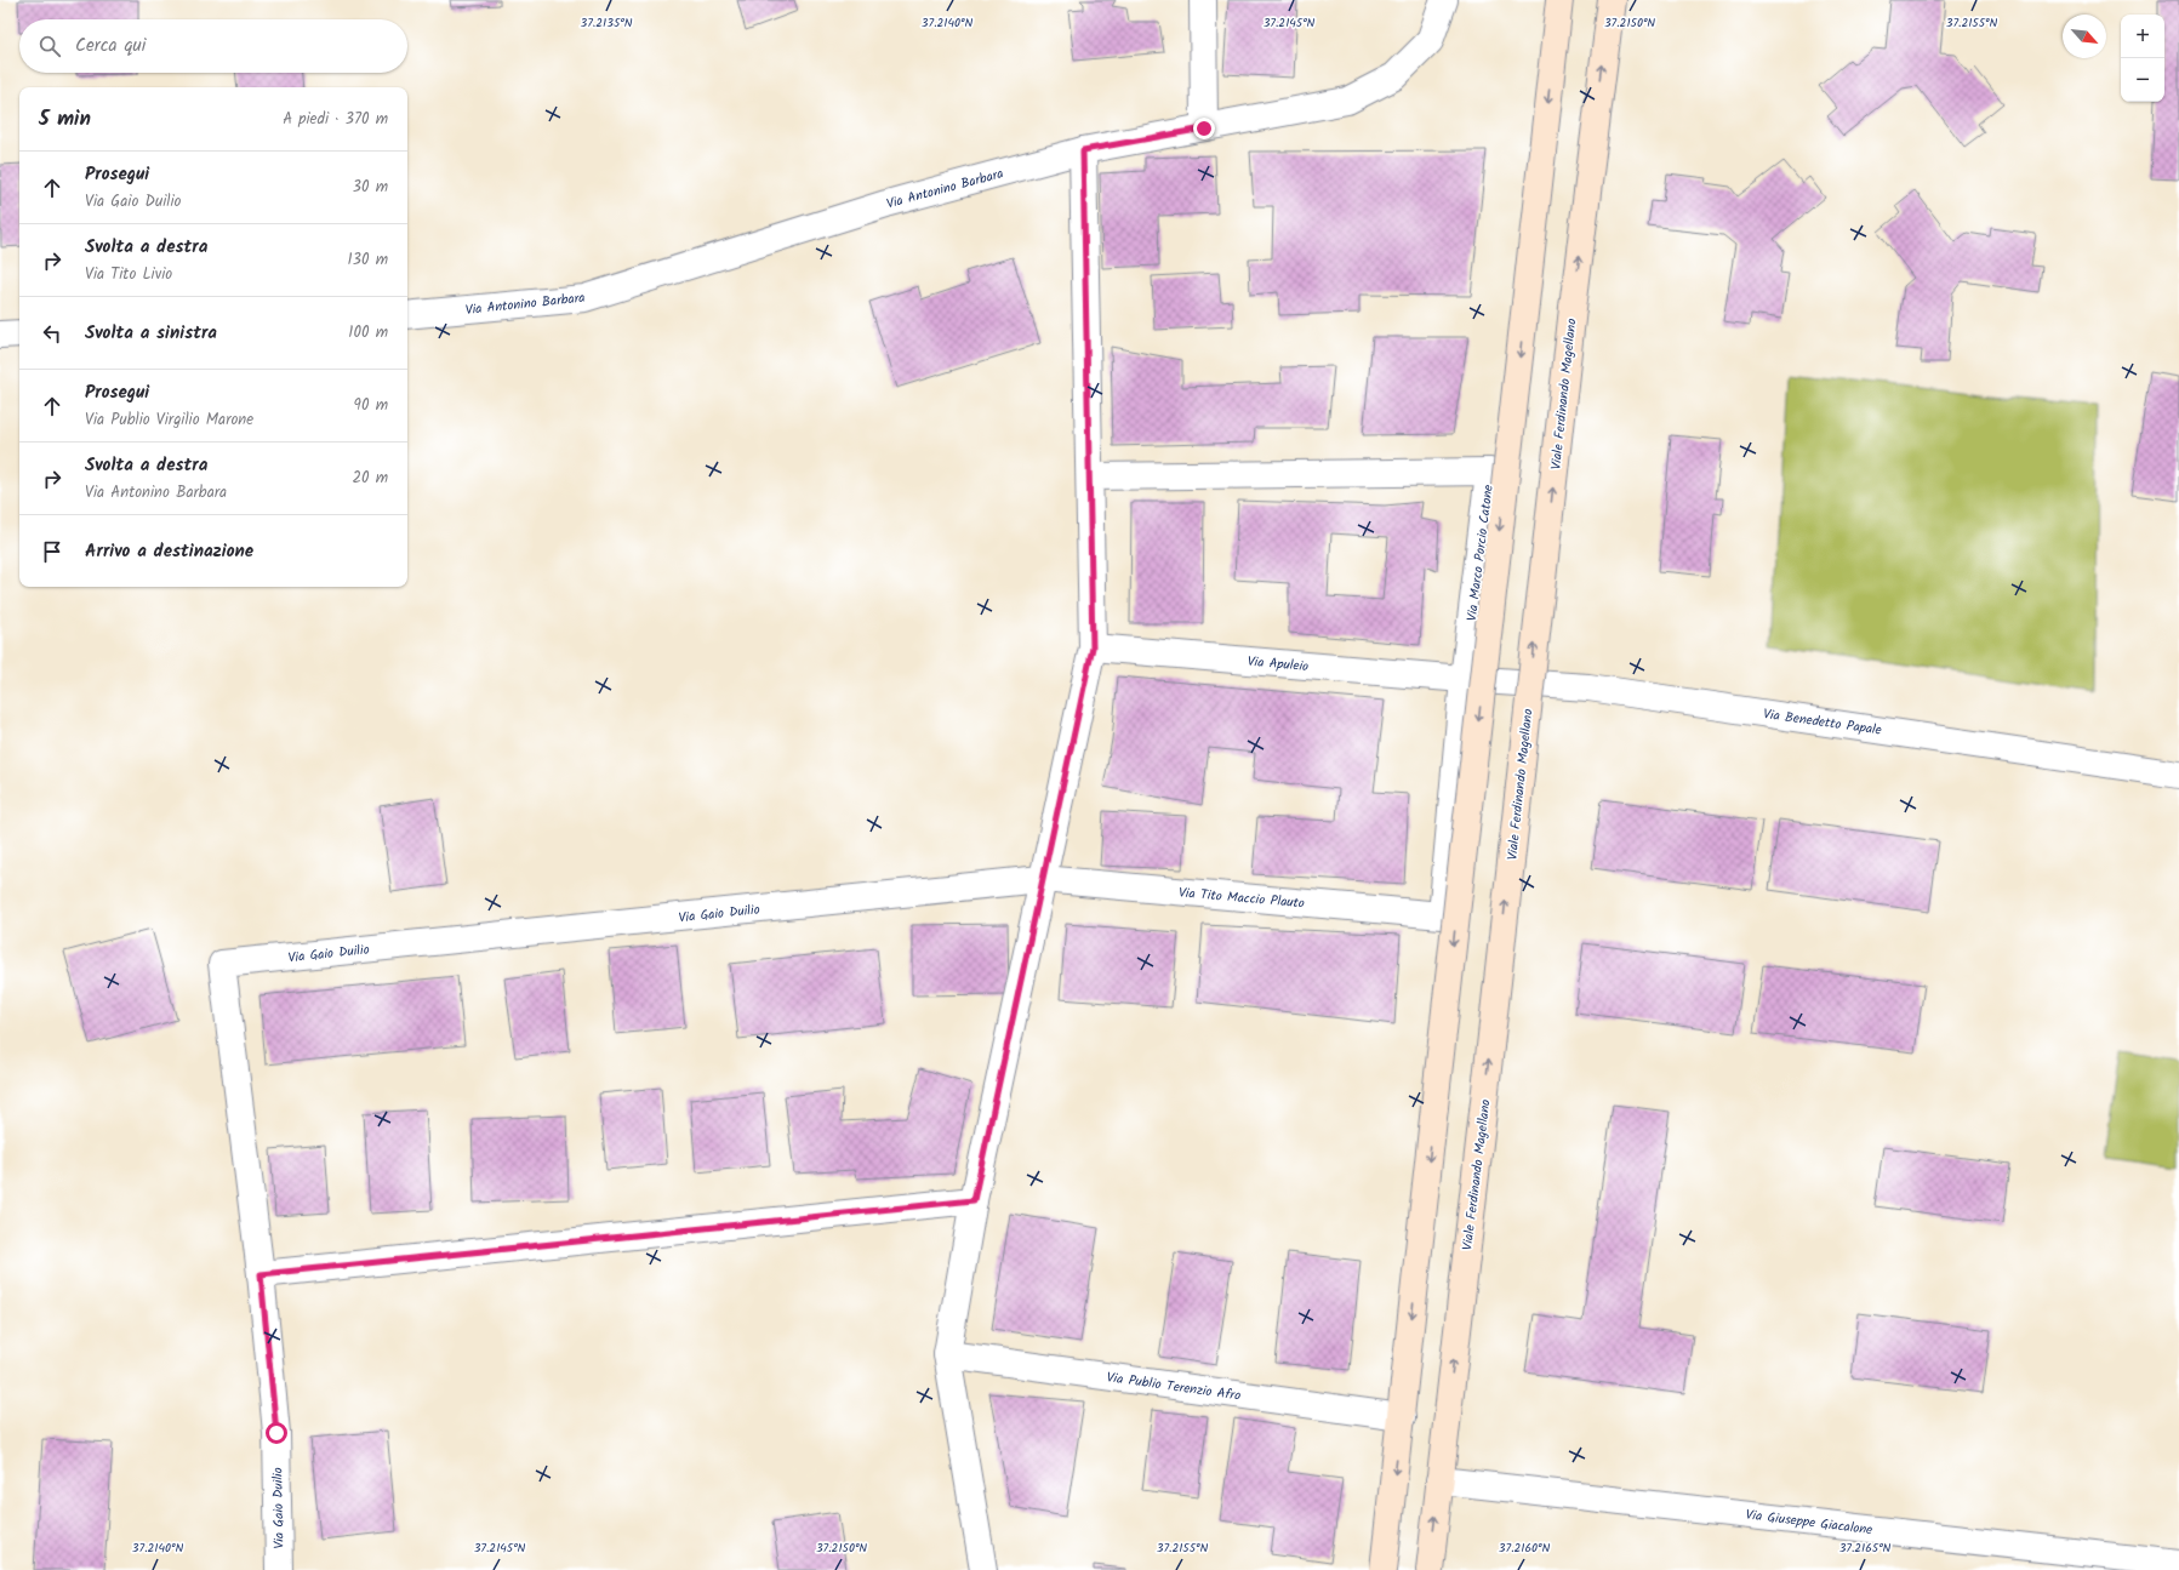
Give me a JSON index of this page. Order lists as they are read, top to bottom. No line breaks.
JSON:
{"streets":{"street":["Via Antonino Barbara","Viale Ferdinando Magellano","Via Marco Porcio Catone","Via Apuleio","Via Benedetto Papale","Via Tito Maccio Plauto","Via Gaio Duilio","Via Publio Terenzio Afro","Via Giuseppe Giacalone"]},"crossings":[["Viale Ferdinando Magellano","Via Giuseppe Giacalone"],["Via Marco Porcio Catone","Via Apuleio"],["Via Marco Porcio Catone","Via Benedetto Papale"],["Via Marco Porcio Catone","Via Tito Maccio Plauto"],["Via Apuleio","Via Benedetto Papale"],["Via Tito Maccio Plauto","Via Gaio Duilio"]],"north":"bottom right","page":{"map_buttons":["+","−"],"search":"Cerca qui","heading":["5 min","A piedi · 370 m"],"list":[["Prosegui","Via Gaio Duilio","30 m"],["Svolta a destra","Via Tito Livio","130 m"],["Svolta a sinistra","100 m"],["Prosegui","Via Publio Virgilio Marone","90 m"],["Svolta a destra","Via Antonino Barbara","20 m"],"Arrivo a destinazione"]},"coordinates":["37.2135°N","37.2140°N","37.2145°N","37.2150°N","37.2155°N","37.2160°N","37.2165°N"]}
